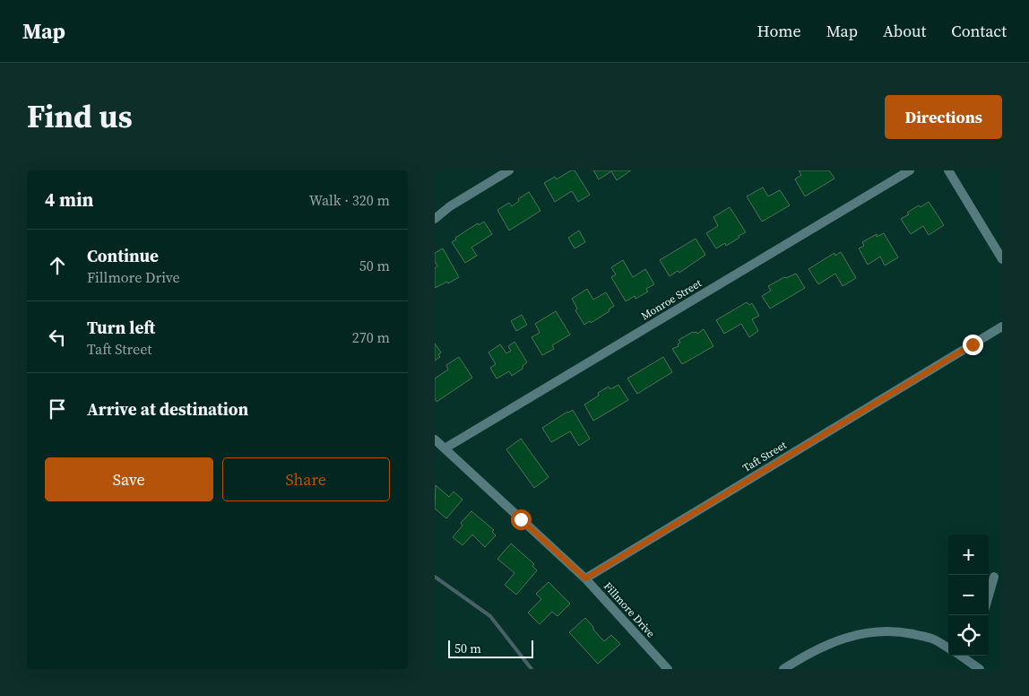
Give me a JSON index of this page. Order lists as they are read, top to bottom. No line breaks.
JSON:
{"streets":{"street":["Monroe Street","Taft Street","Fillmore Drive"]},"crossings":[["Monroe Street","Fillmore Drive"],["Taft Street","Fillmore Drive"]],"scale_bar":"50 m","page":{"header":"Map","nav":["Home","Map","About","Contact"],"title":"Find us","buttons":["Directions",["Save","Share"]],"heading":["4 min","Walk · 320 m"],"list":[["Continue","Fillmore Drive","50 m"],["Turn left","Taft Street","270 m"],"Arrive at destination"],"map_buttons":["+","−"],"scale":"50 m"}}
